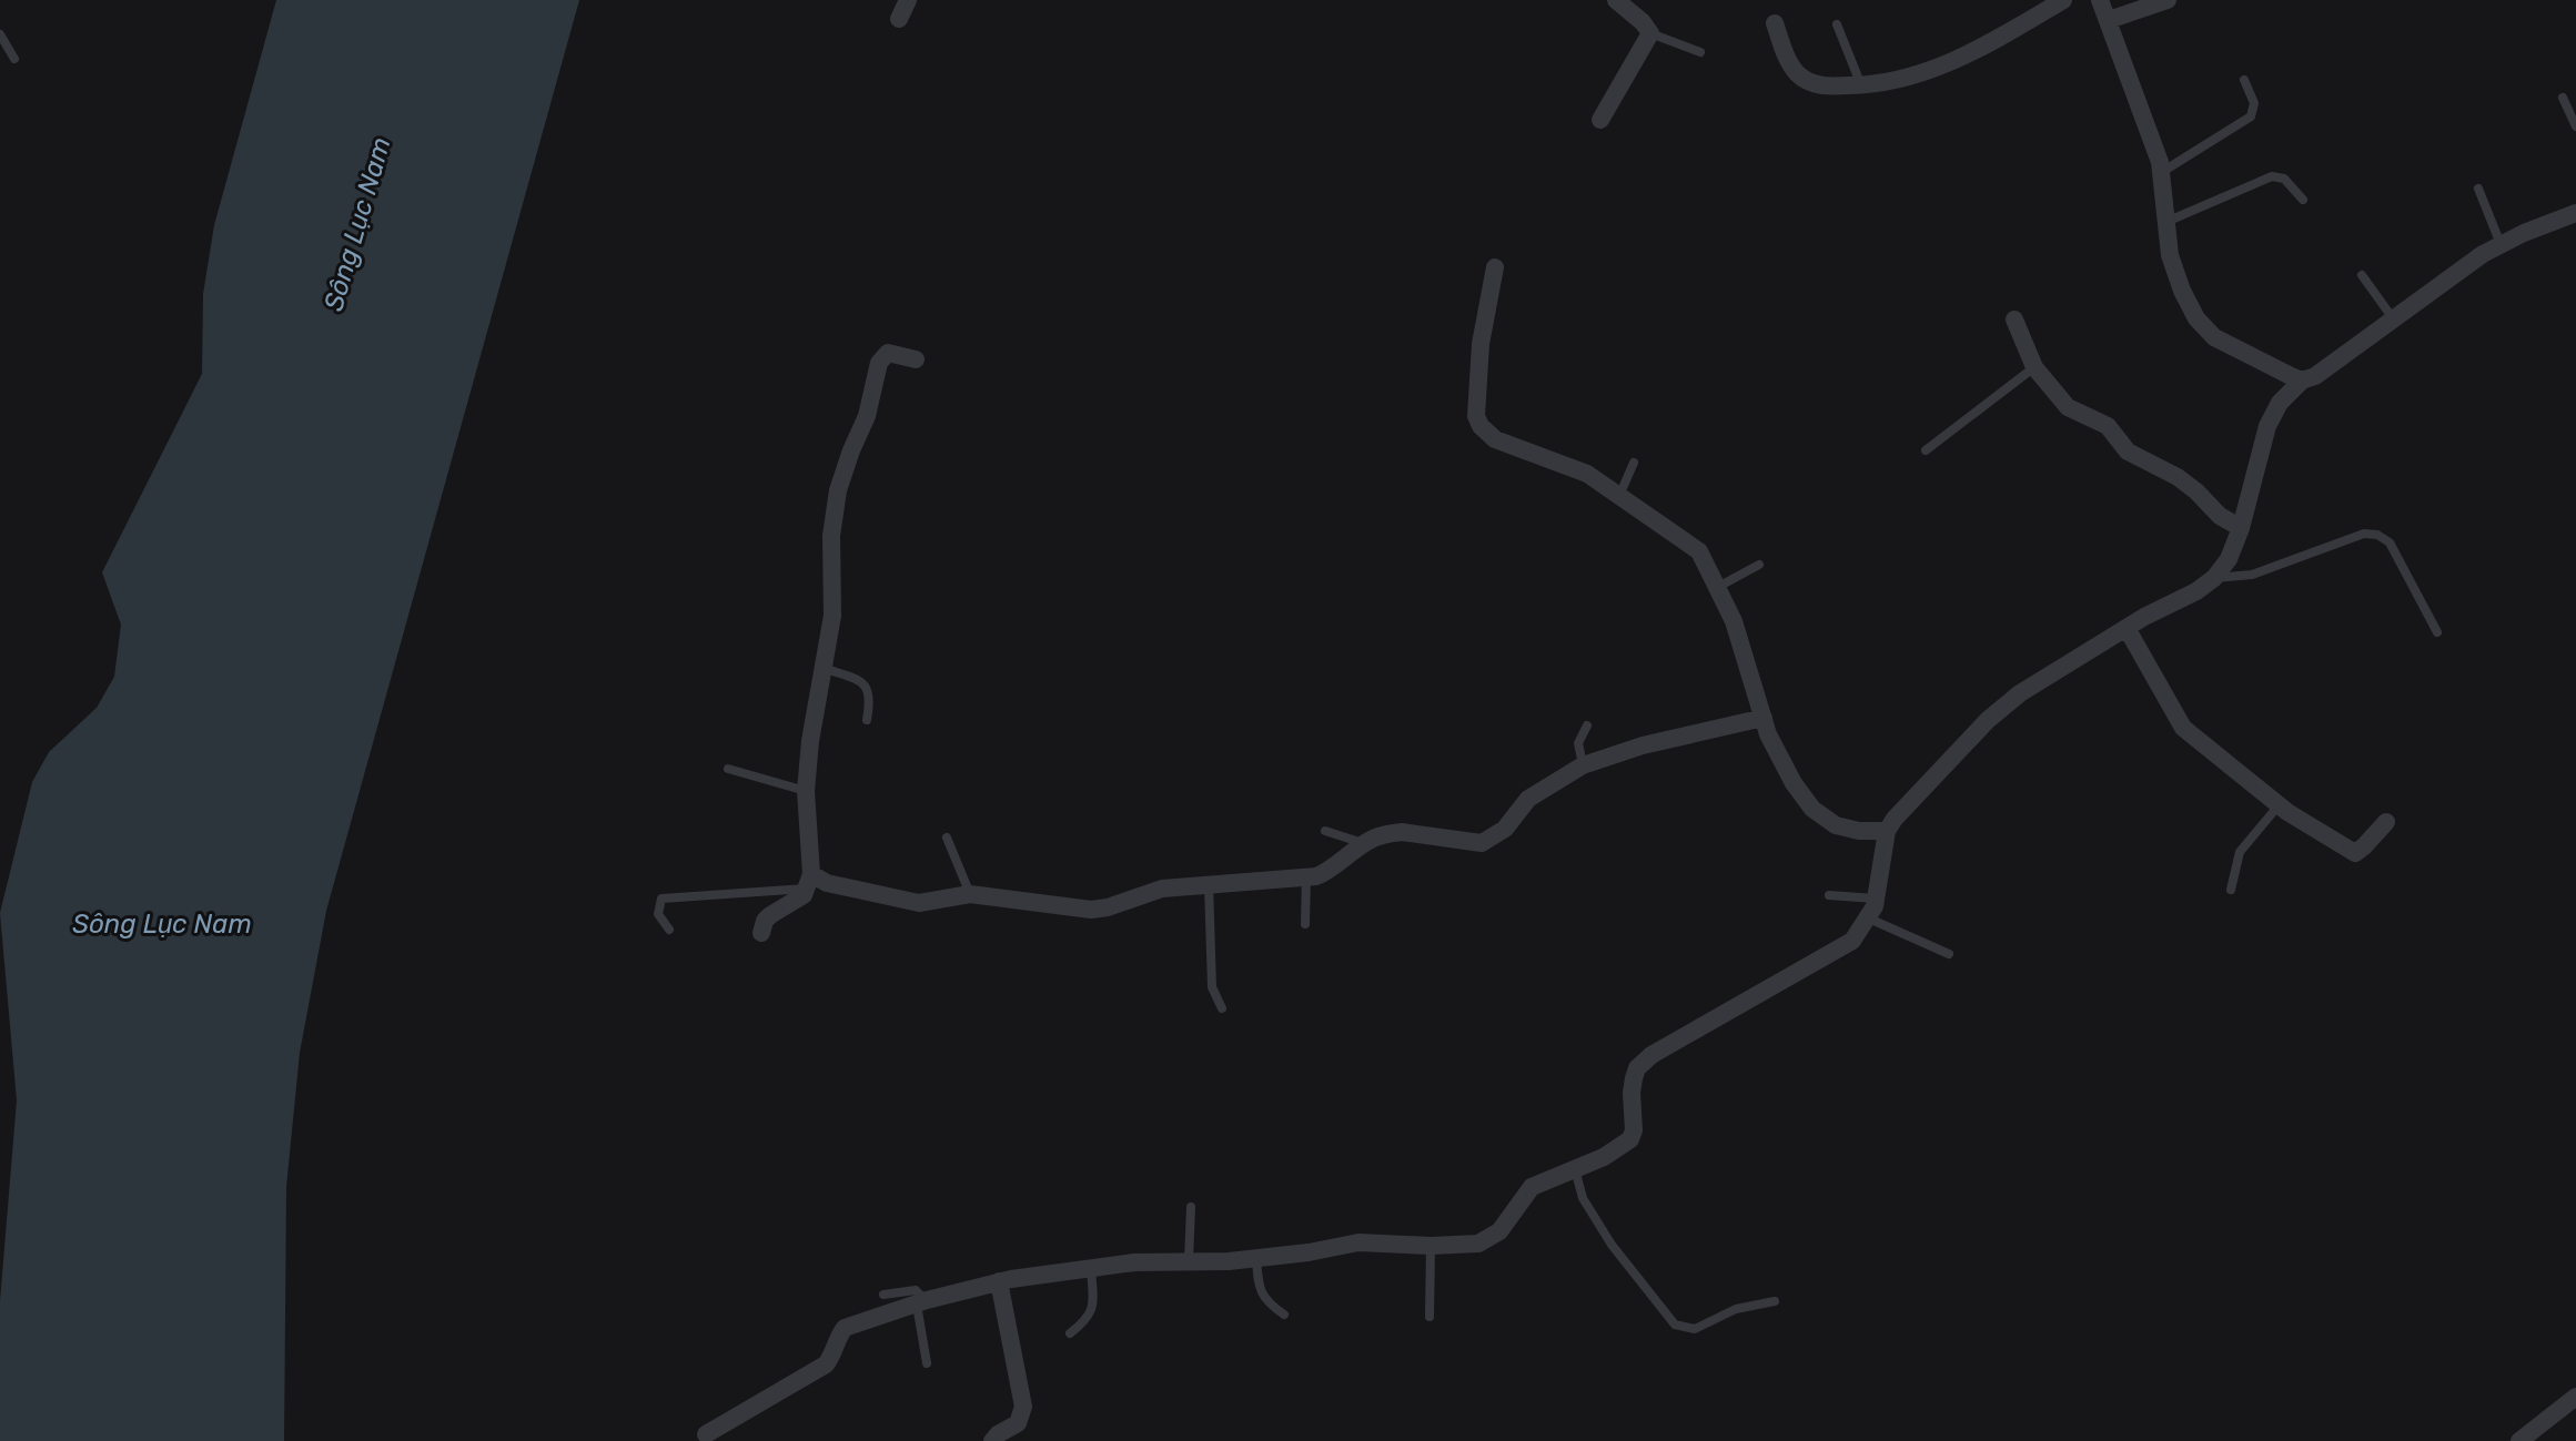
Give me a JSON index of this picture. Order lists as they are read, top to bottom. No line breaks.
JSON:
{"water":["Sông Lục Nam"]}
